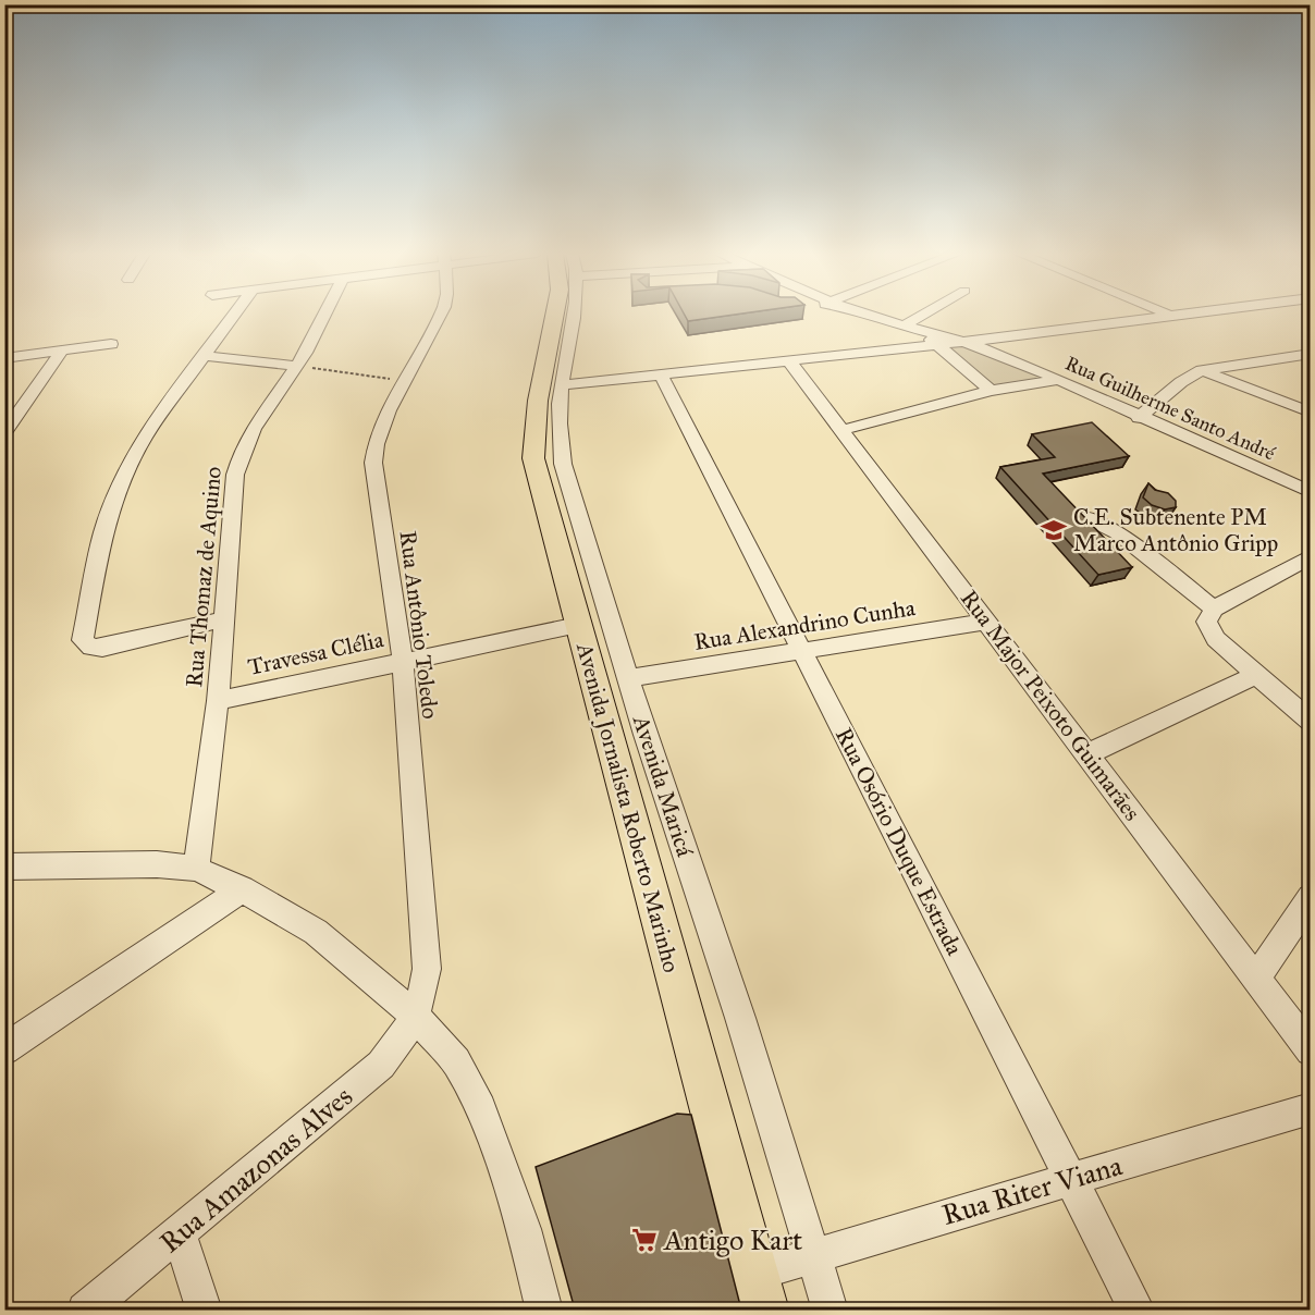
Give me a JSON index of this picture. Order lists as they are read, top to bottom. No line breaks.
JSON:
{"streets":{"main road":["Avenida Jornalista Roberto Marinho"],"street":["Rua Guilherme Santo André","Rua Thomaz de Aquino","Rua Antônio Toledo","Rua Alexandrino Cunha","Travessa Clélia","Rua Major Peixoto Guimarães","Avenida Maricá","Rua Osório Duque Estrada","Rua Amazonas Alves","Rua Riter Viana"]},"crossings":[["Rua Thomaz de Aquino","Travessa Clélia"],["Rua Antônio Toledo","Travessa Clélia"],["Rua Antônio Toledo","Rua Amazonas Alves"],["Rua Alexandrino Cunha","Rua Major Peixoto Guimarães"],["Rua Alexandrino Cunha","Avenida Maricá"],["Rua Alexandrino Cunha","Rua Osório Duque Estrada"],["Travessa Clélia","Avenida Jornalista Roberto Marinho"],["Avenida Maricá","Rua Riter Viana"],["Avenida Jornalista Roberto Marinho","Rua Riter Viana"],["Rua Osório Duque Estrada","Rua Riter Viana"]],"places":{"school or university":["C.E. Subtenente PM Marco Antônio Gripp"],"supermarket":["Antigo Kart"]}}
